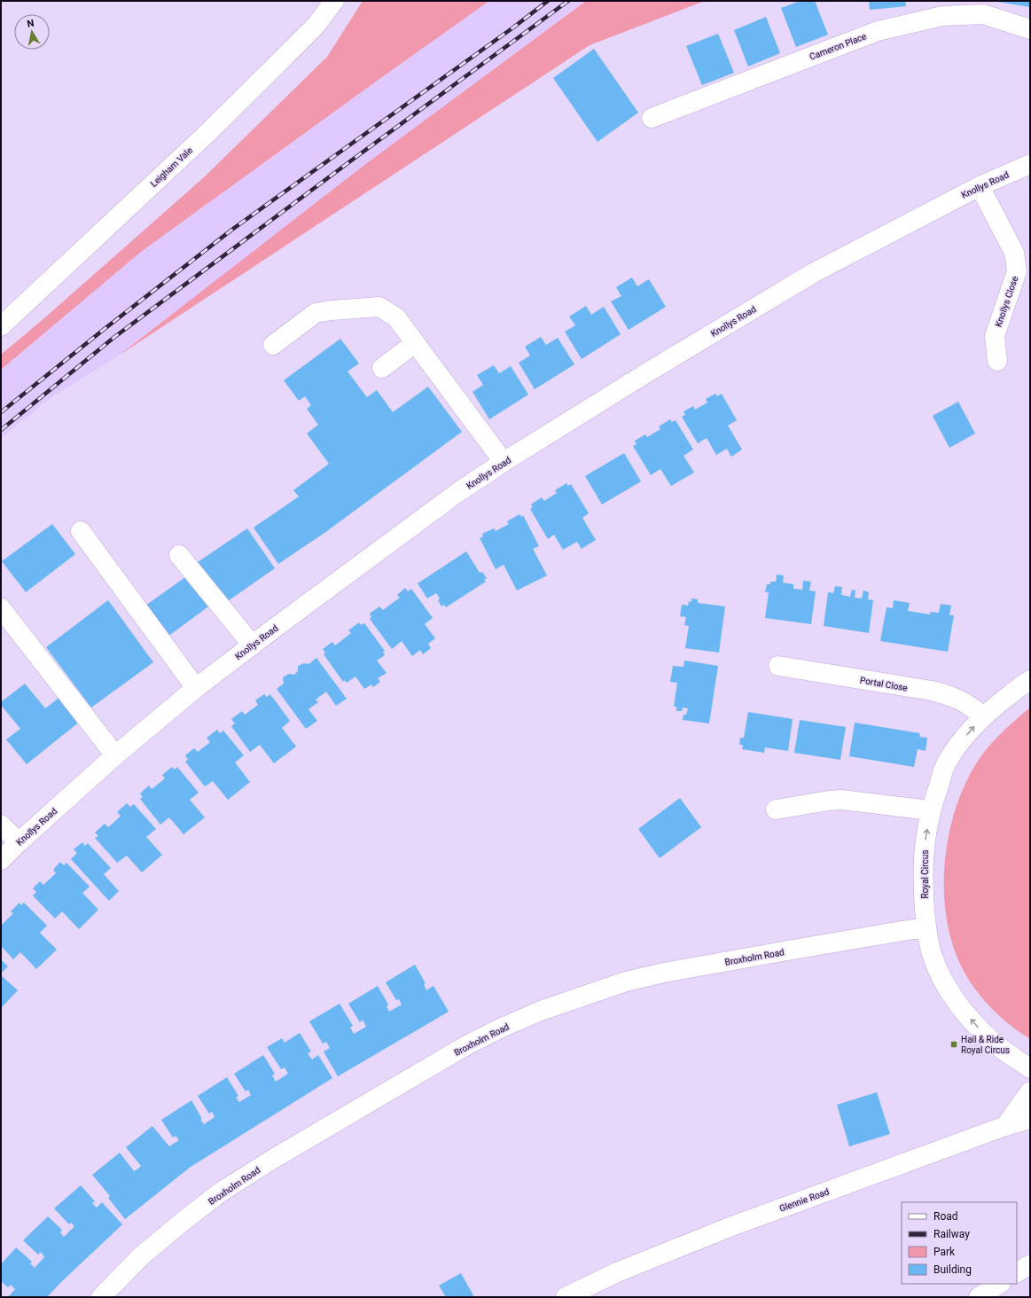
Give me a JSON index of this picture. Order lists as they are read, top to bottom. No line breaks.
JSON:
{"streets":{"street":["Cameron Place","Leigham Vale","Knollys Road","Knollys Close","Portal Close","Royal Circus","Broxholm Road","Glennie Road"]},"crossings":[["Knollys Road","Knollys Close"],["Portal Close","Royal Circus"],["Royal Circus","Broxholm Road"]],"one_way":["Royal Circus"],"places":{"transit":["Hail & Ride Royal Circus"]},"legend":["Road","Railway","Park","Building"],"north":"top"}
